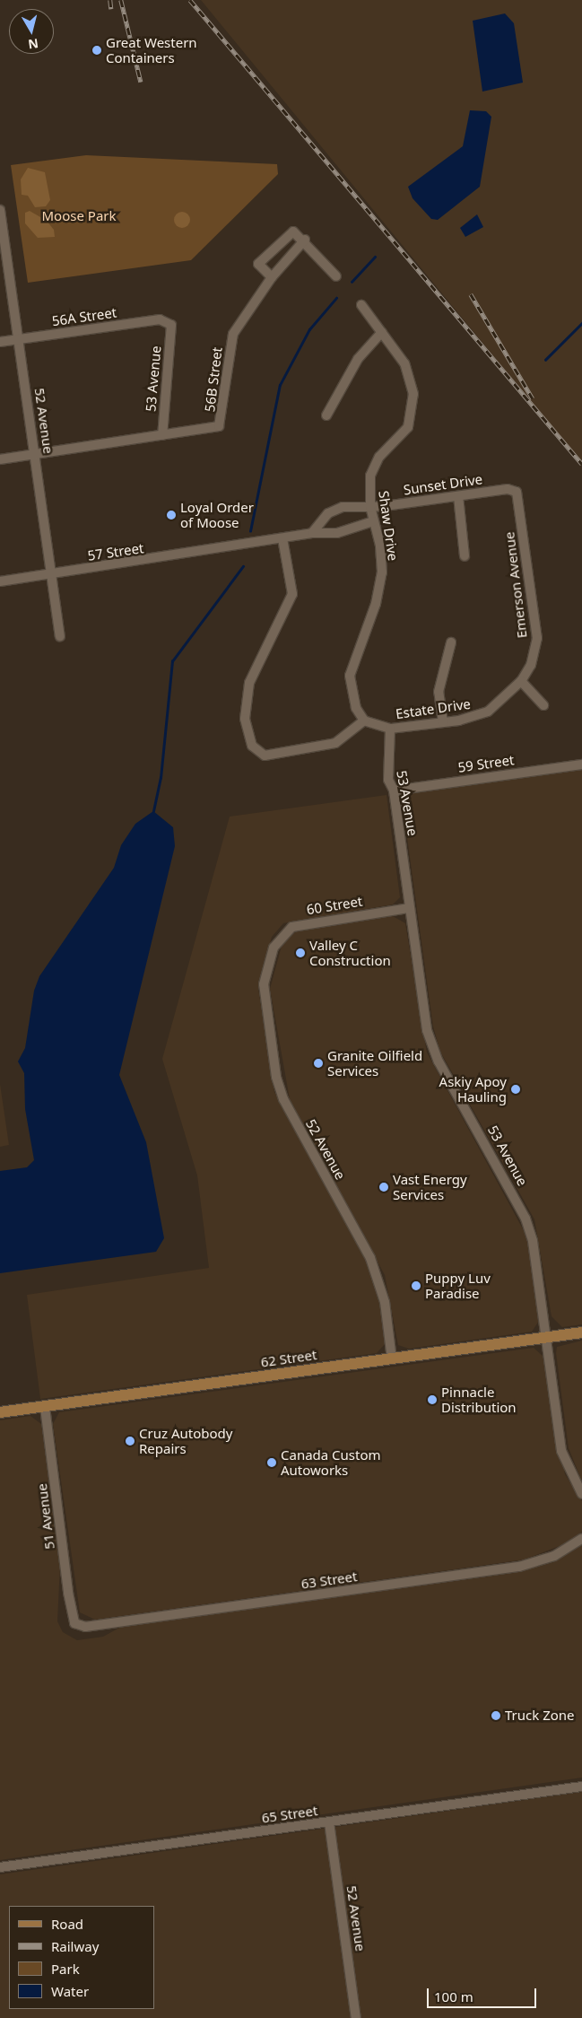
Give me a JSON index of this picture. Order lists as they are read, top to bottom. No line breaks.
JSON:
{"streets":{"main road":["62 Street"],"street":["56A Street","53 Avenue","56B Street","52 Avenue","Sunset Drive","Shaw Drive","57 Street","Emerson Avenue","Estate Drive","59 Street","60 Street","51 Avenue","63 Street","65 Street"]},"crossings":[["56A Street","53 Avenue"],["56A Street","52 Avenue"],["53 Avenue","56B Street"],["53 Avenue","Estate Drive"],["53 Avenue","59 Street"],["53 Avenue","60 Street"],["53 Avenue","62 Street"],["56B Street","52 Avenue"],["52 Avenue","57 Street"],["52 Avenue","60 Street"],["52 Avenue","62 Street"],["52 Avenue","65 Street"],["Sunset Drive","Shaw Drive"],["Sunset Drive","Emerson Avenue"],["Emerson Avenue","Estate Drive"],["62 Street","51 Avenue"],["51 Avenue","63 Street"]],"parks":["Moose Park"],"places":["Great Western Containers","Loyal Order of Moose","Valley C Construction","Granite Oilfield Services","Askiy Apoy Hauling","Vast Energy Services","Puppy Luv Paradise","Pinnacle Distribution","Cruz Autobody Repairs","Canada Custom Autoworks","Truck Zone"],"legend":["Road","Railway","Park","Water"],"scale_bar":"100 m","north":"bottom"}
